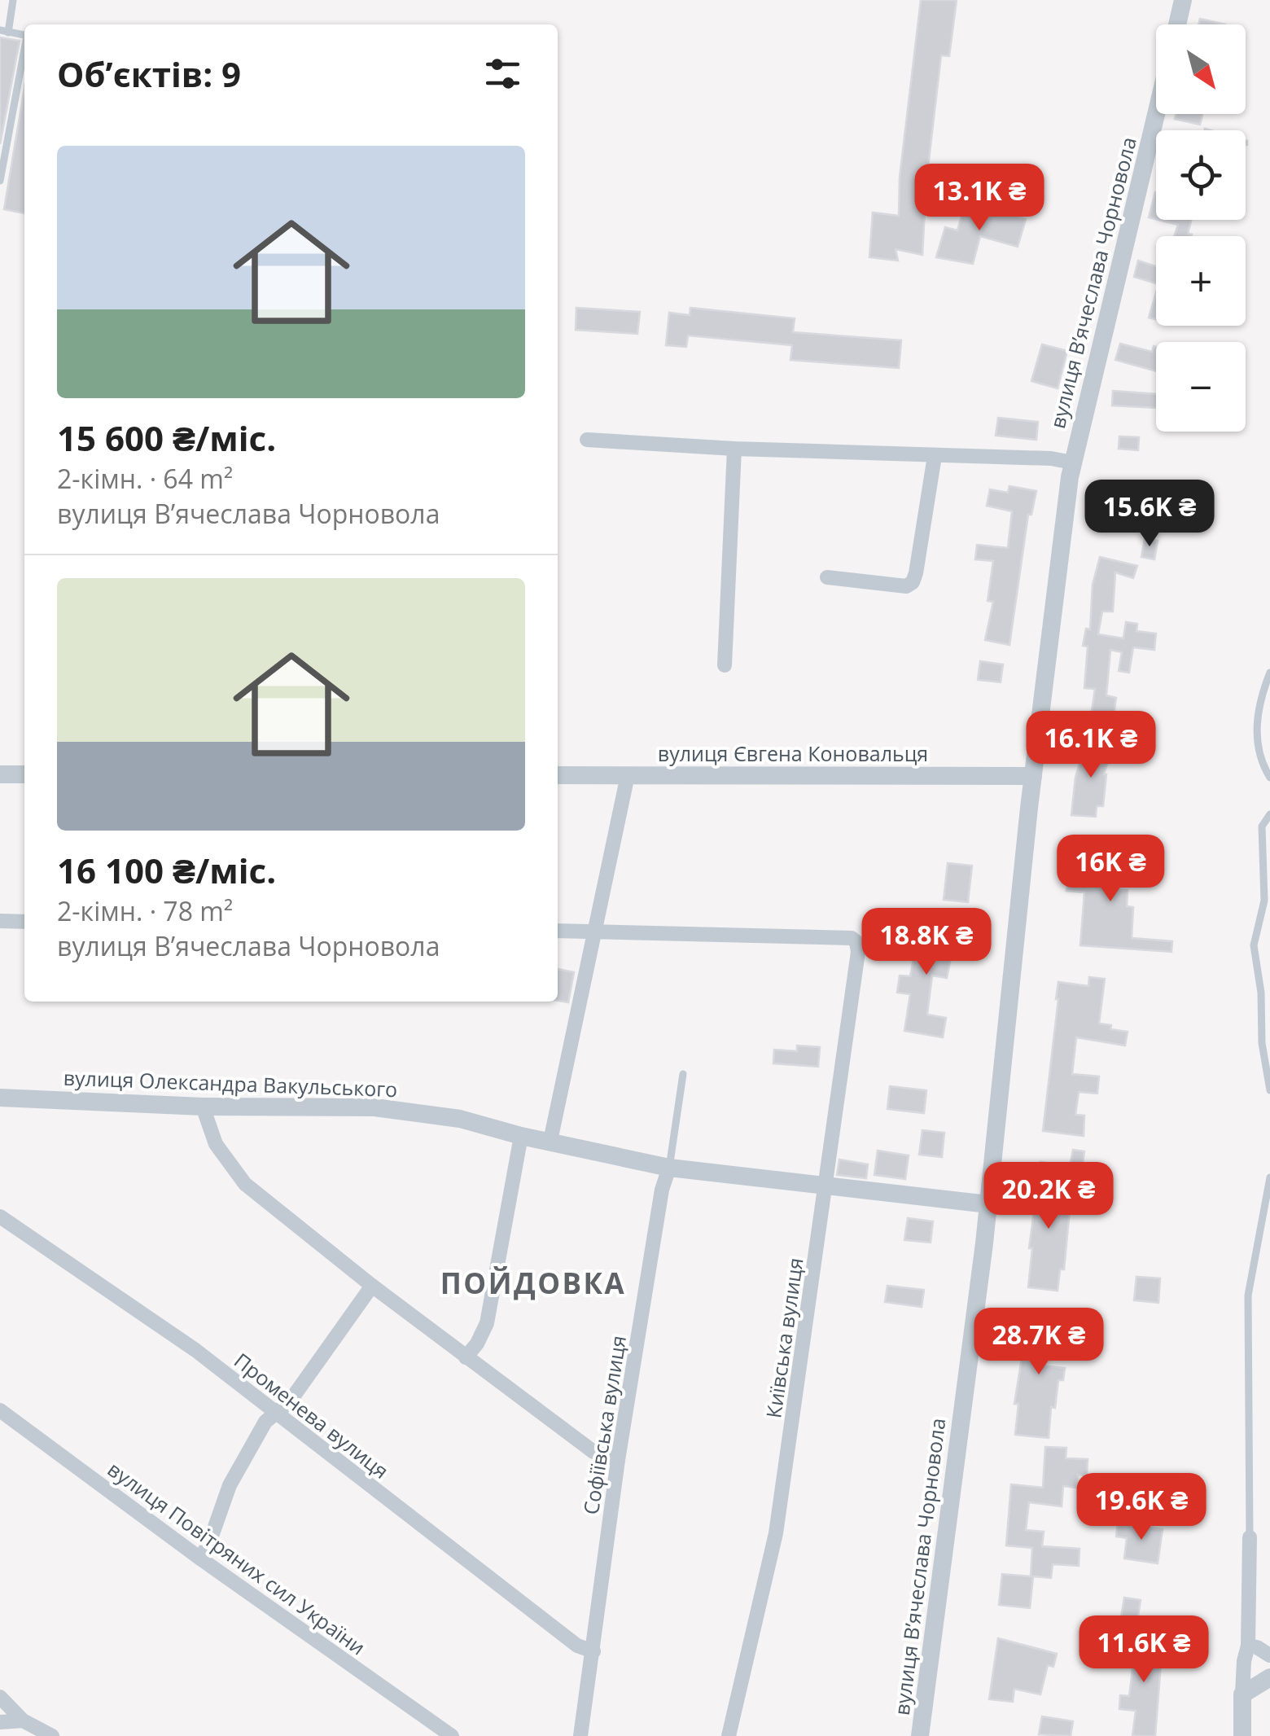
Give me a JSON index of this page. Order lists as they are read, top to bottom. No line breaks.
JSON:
{"streets":{"street":["вулиця Вʼячеслава Чорновола","вулиця Євгена Коновальця","вулиця Олександра Вакульського","Київська вулиця","Променева вулиця","Софіївська вулиця","вулиця Повітряних сил України"]},"crossings":[["вулиця Вʼячеслава Чорновола","вулиця Євгена Коновальця"],["вулиця Вʼячеслава Чорновола","вулиця Олександра Вакульського"],["вулиця Олександра Вакульського","Київська вулиця"],["вулиця Олександра Вакульського","Софіївська вулиця"],["Променева вулиця","Софіївська вулиця"]],"districts":["ПОЙДОВКА"],"north":"bottom right","page":{"map_buttons":["+","−"],"heading":"Об’єктів: 9","list":[{"name":"15 600 ₴/міс.","note":"2-кімн. · 64 m² · вулиця Вʼячеслава Чорновола"},{"name":"16 100 ₴/міс.","note":"2-кімн. · 78 m² · вулиця Вʼячеслава Чорновола"}],"price":["13.1K ₴","15.6K ₴","16.1K ₴","16K ₴","18.8K ₴","20.2K ₴","28.7K ₴","19.6K ₴","11.6K ₴"]}}
